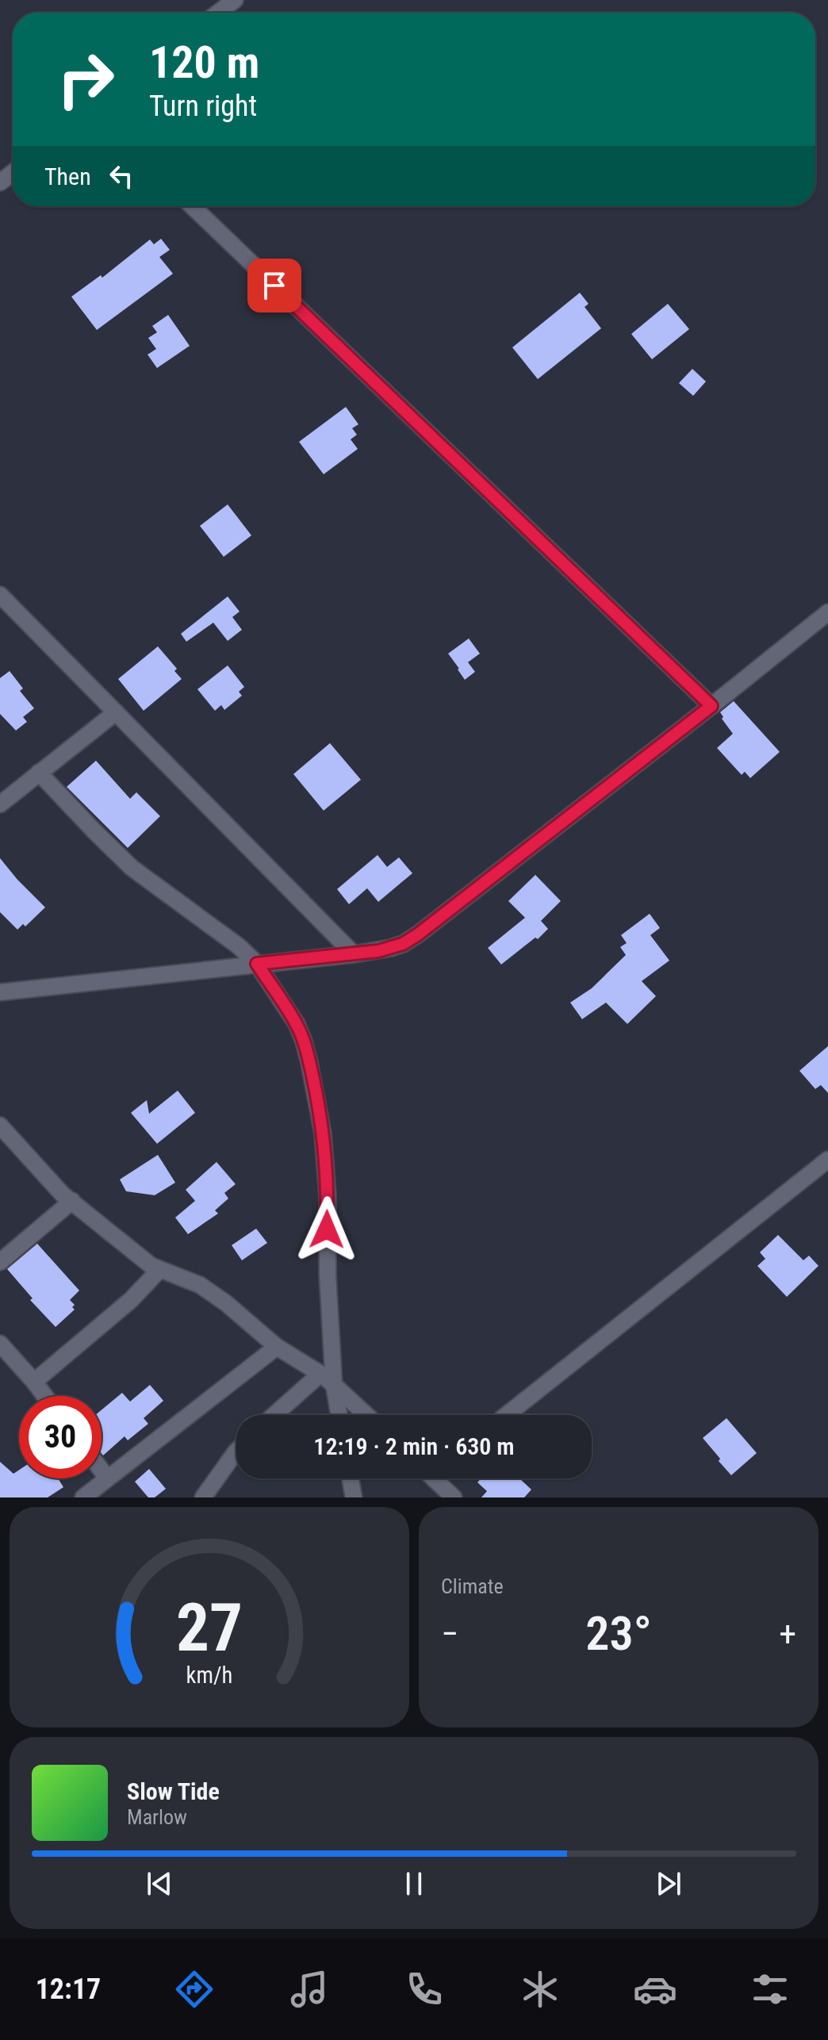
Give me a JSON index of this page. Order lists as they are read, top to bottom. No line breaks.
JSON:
{"page":{"turn":["120 m","Turn right"],"then":"Then","limit":"30","trip":"12:19 · 2 min · 630 m","tile":"Climate","heat":["−","23°","+"],"song":["Slow Tide","Marlow"],"tabs":"12:17","gauge":["27","km/h"]}}
